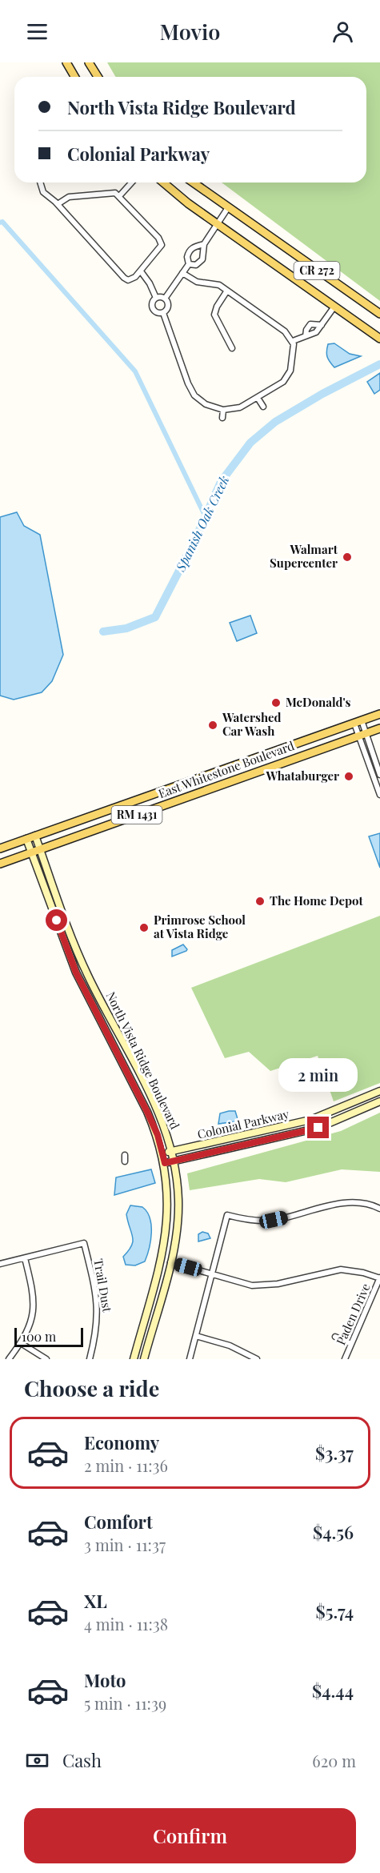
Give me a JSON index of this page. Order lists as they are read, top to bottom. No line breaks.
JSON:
{"streets":{"main road":["CR 272","East Whitestone Boulevard","RM 1431"],"street":["North Vista Ridge Boulevard","Colonial Parkway","Trail Dust","Paden Drive"]},"crossings":[["East Whitestone Boulevard","North Vista Ridge Boulevard"],["North Vista Ridge Boulevard","Colonial Parkway"]],"water":["Spanish Oak Creek"],"places":["Walmart Supercenter","McDonald's","Watershed Car Wash","Whataburger","The Home Depot","Primrose School at Vista Ridge"],"scale_bar":"100 m","page":{"header":"Movio","banner":["North Vista Ridge Boulevard","Colonial Parkway"],"bubble":"2 min","scale":"100 m","heading":"Choose a ride","list":[{"name":"Economy","note":"2 min · 11:36","value":"$3.37"},{"name":"Comfort","note":"3 min · 11:37","value":"$4.56"},{"name":"XL","note":"4 min · 11:38","value":"$5.74"},{"name":"Moto","note":"5 min · 11:39","value":"$4.44"}],"pay":["Cash","620 m"],"buttons":"Confirm"}}
